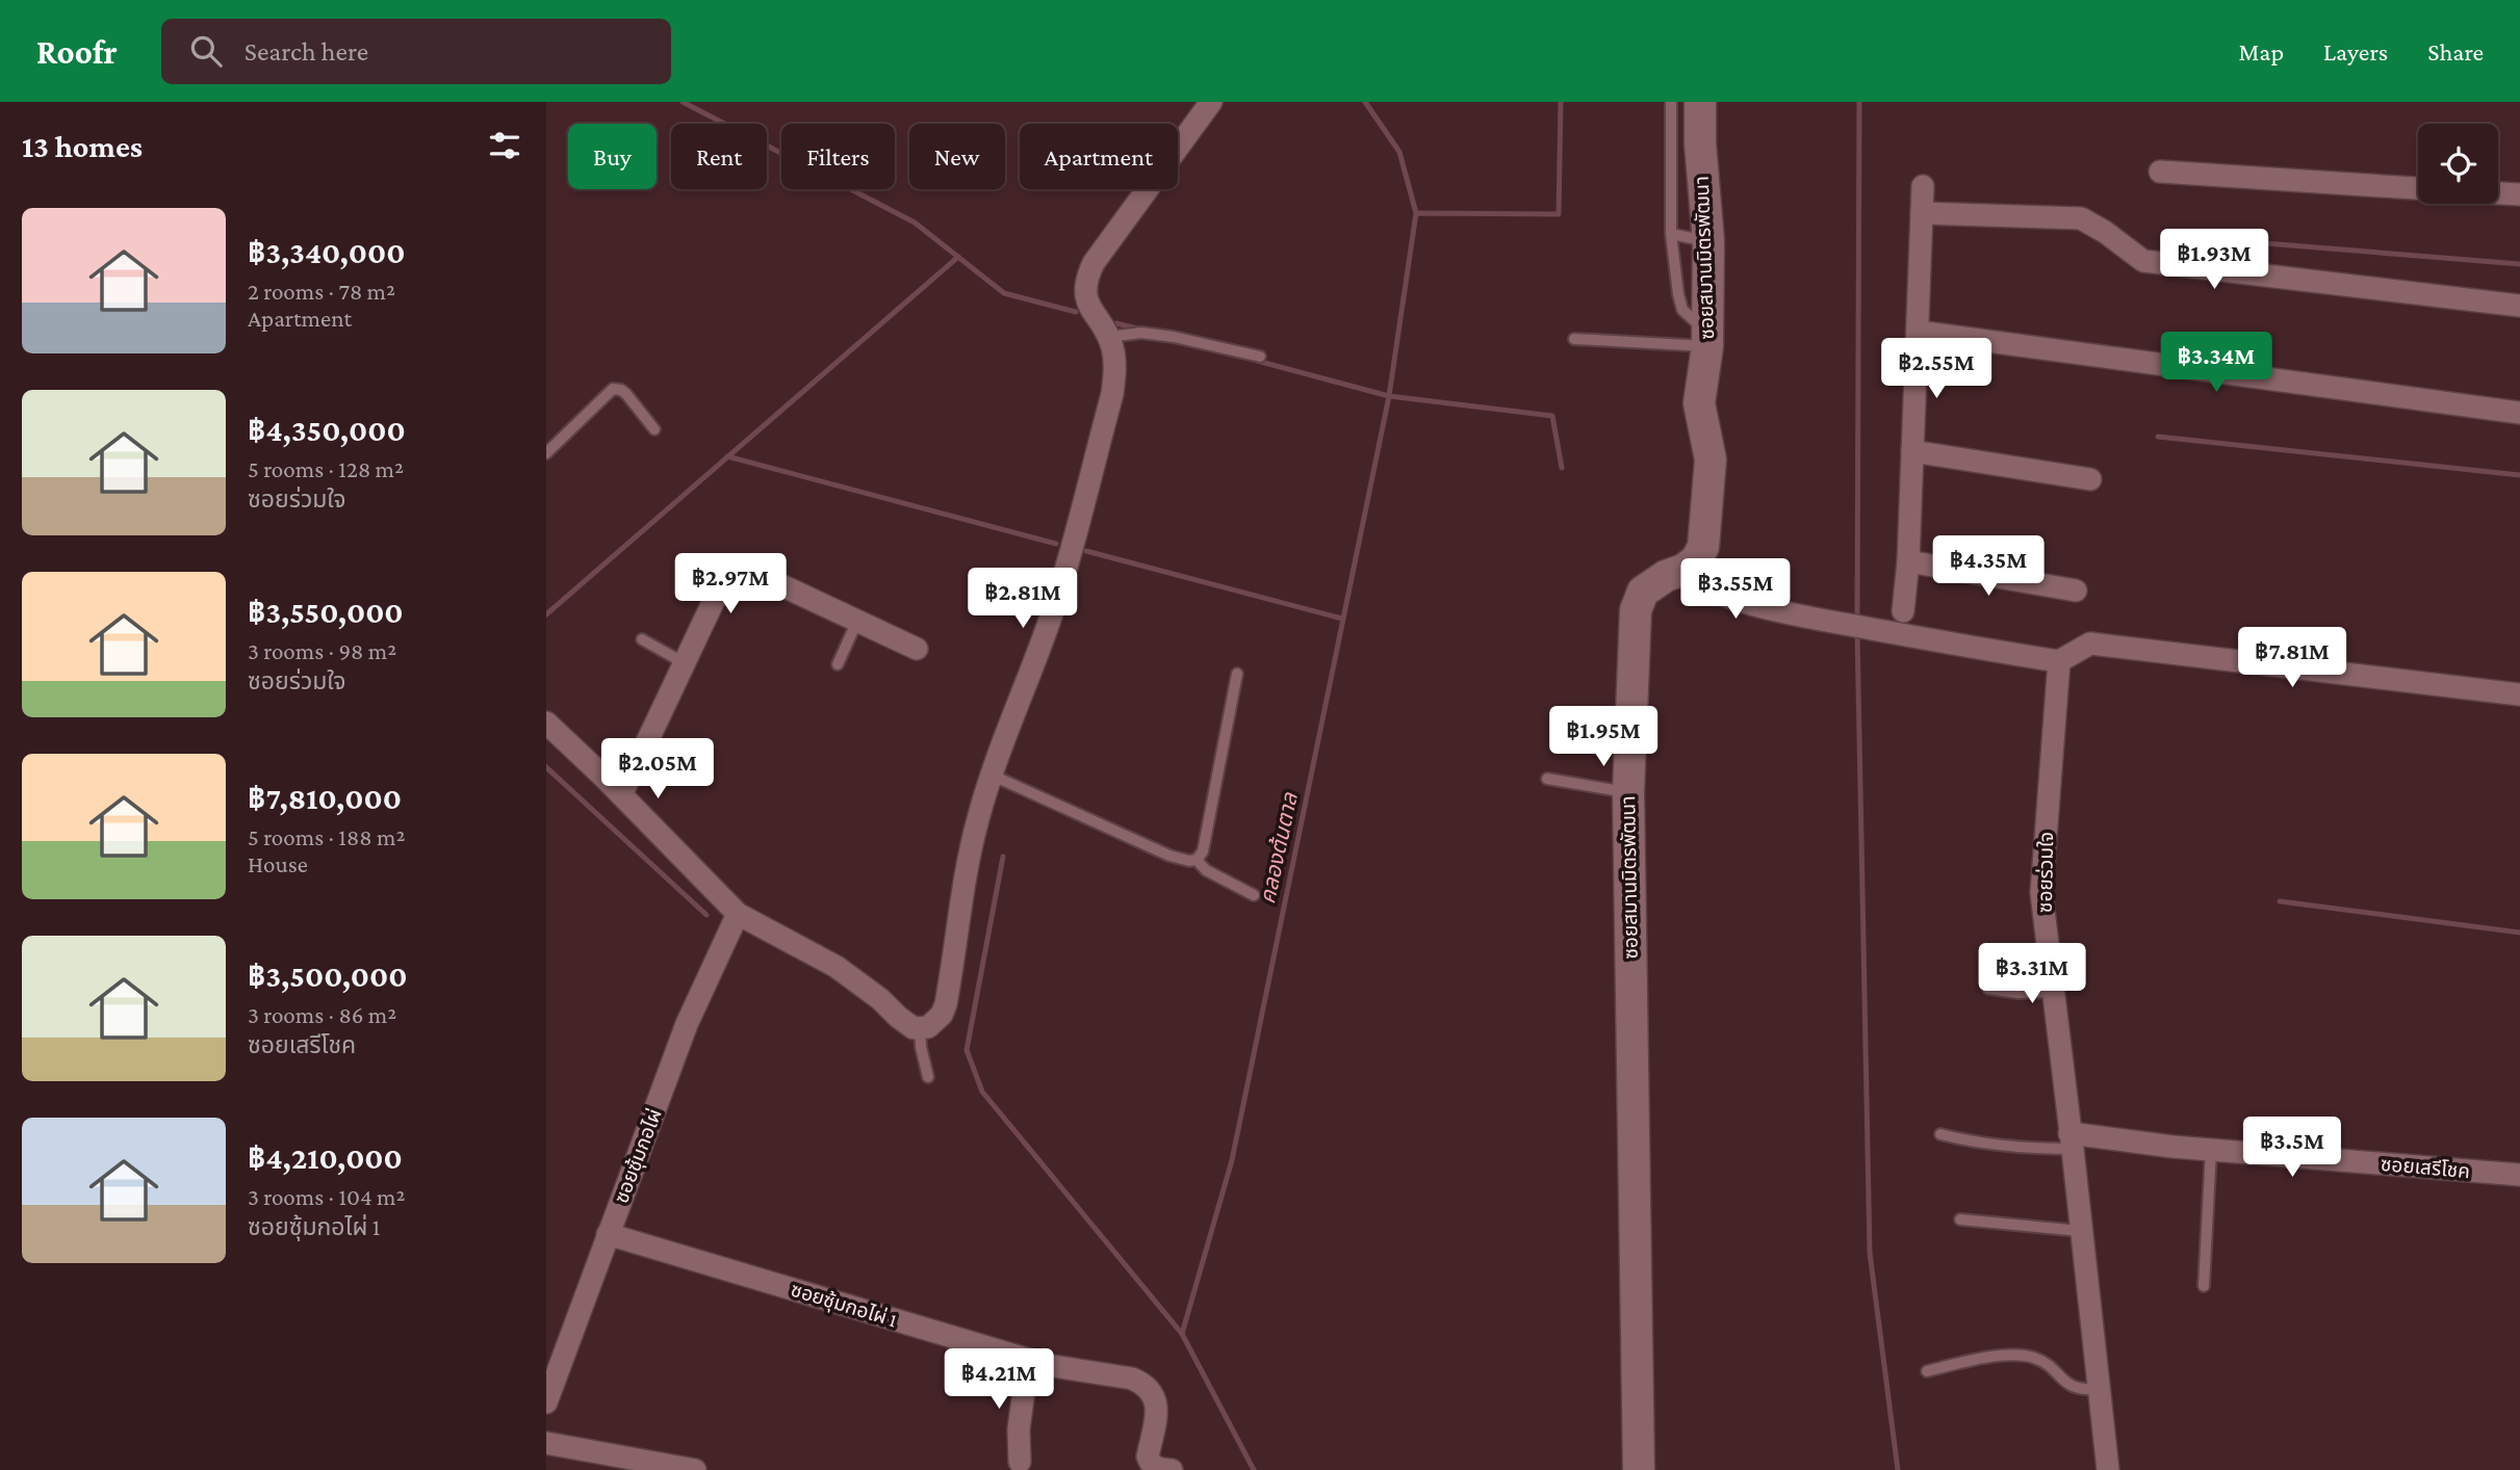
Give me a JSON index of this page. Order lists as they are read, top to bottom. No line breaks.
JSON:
{"streets":{"street":["ซอยสมานมิตรพัฒนา","ซอยร่วมใจ","ซอยซุ้มกอไผ่","ซอยเสรีโชค","ซอยซุ้มกอไผ่ 1"]},"crossings":[["ซอยร่วมใจ","ซอยเสรีโชค"],["ซอยซุ้มกอไผ่","ซอยซุ้มกอไผ่ 1"]],"water":["คลองต้นตาล"],"page":{"header":"Roofr","search":"Search here","nav":["Map","Layers","Share"],"heading":"13 homes","chip":["Buy","Rent","Filters","New","Apartment"],"list":[{"name":"฿3,340,000","note":"2 rooms · 78 m² · Apartment"},{"name":"฿4,350,000","note":"5 rooms · 128 m² · ซอยร่วมใจ"},{"name":"฿3,550,000","note":"3 rooms · 98 m² · ซอยร่วมใจ"},{"name":"฿7,810,000","note":"5 rooms · 188 m² · House"},{"name":"฿3,500,000","note":"3 rooms · 86 m² · ซอยเสรีโชค"},{"name":"฿4,210,000","note":"3 rooms · 104 m² · ซอยซุ้มกอไผ่ 1"}],"price":["฿1.93M","฿3.34M","฿2.55M","฿4.35M","฿2.97M","฿3.55M","฿2.81M","฿7.81M","฿1.95M","฿2.05M","฿3.31M","฿3.5M","฿4.21M"]}}
